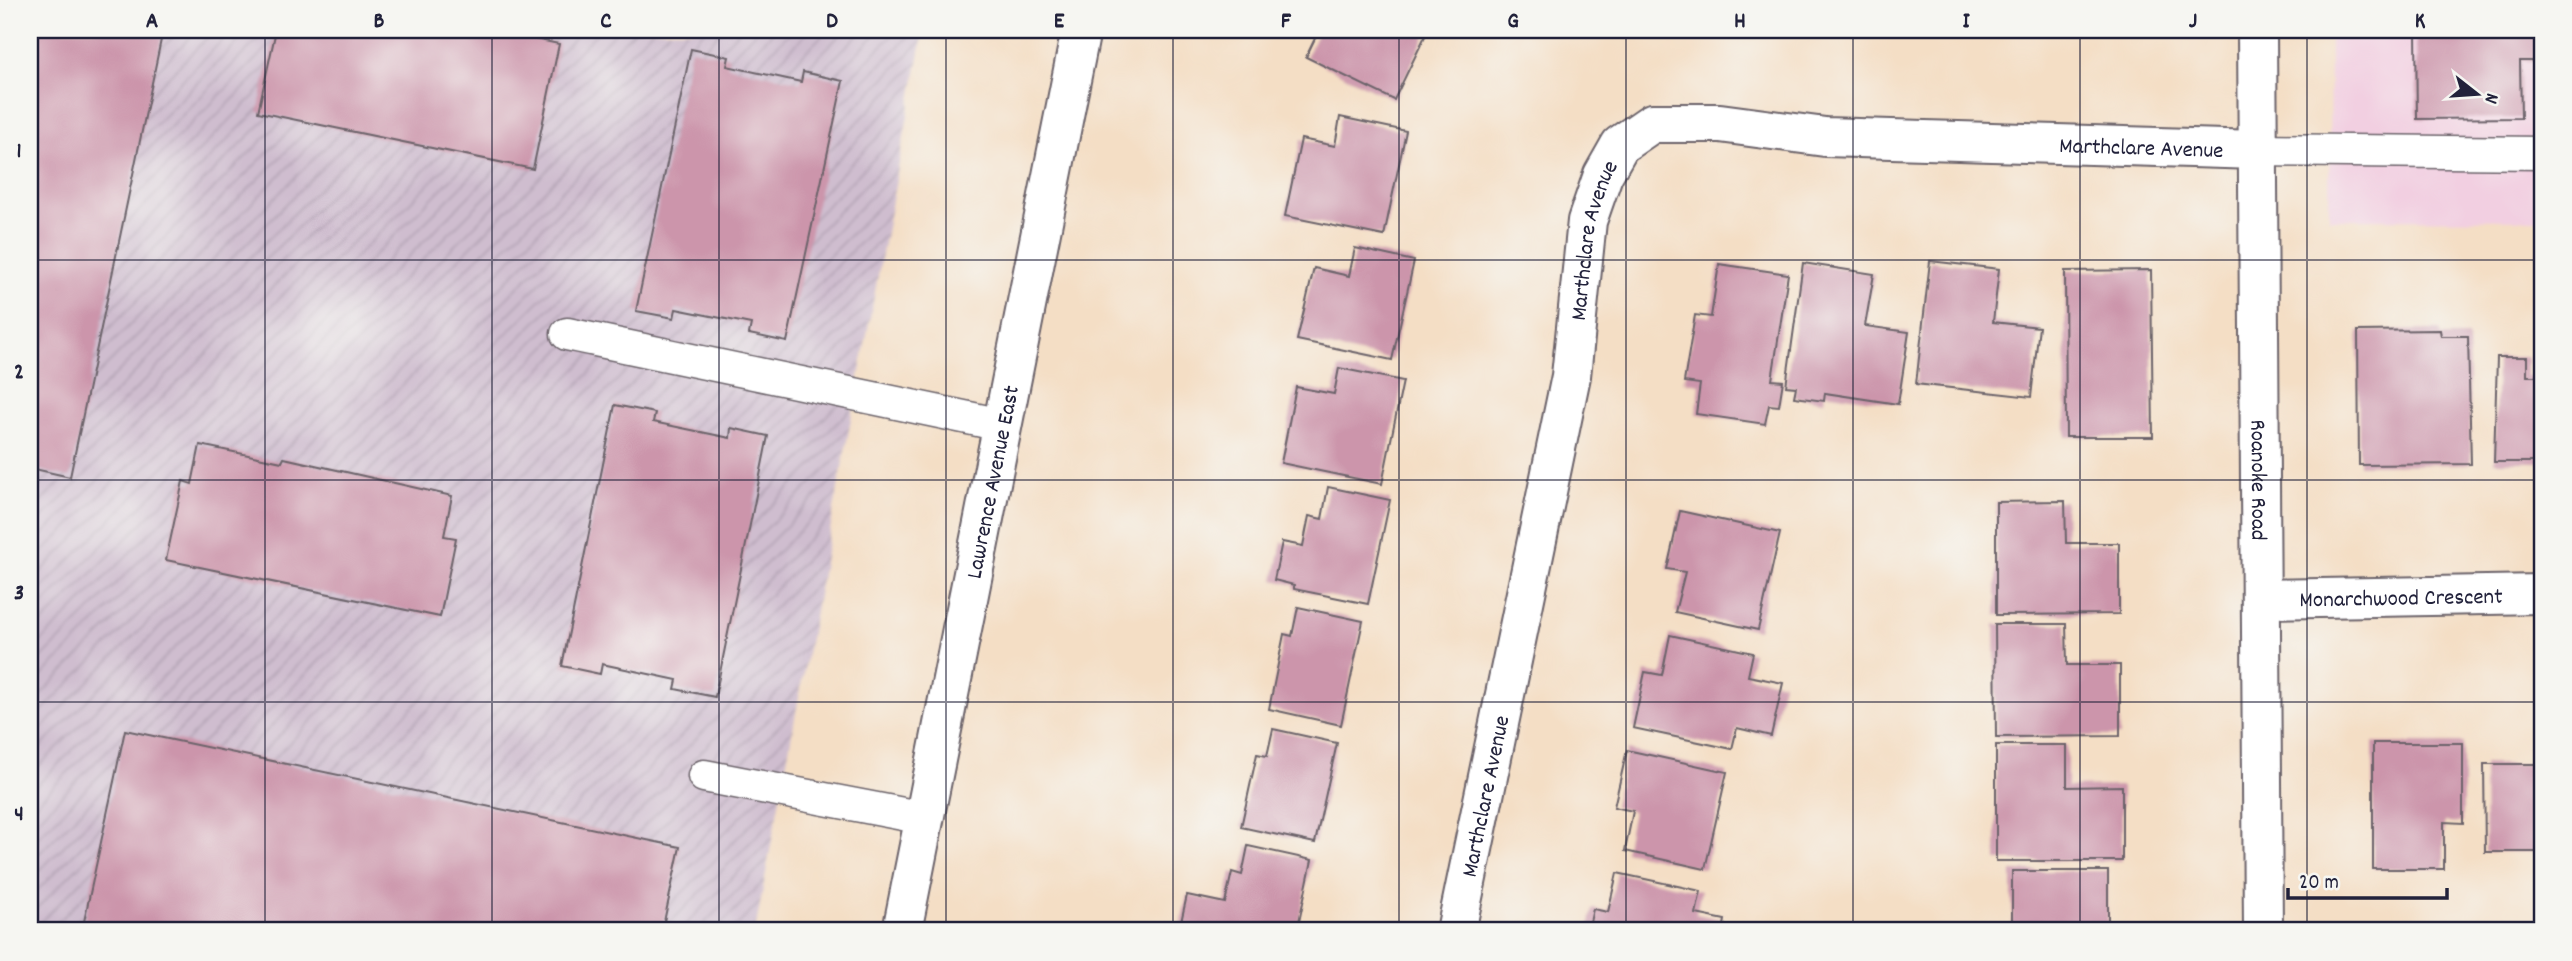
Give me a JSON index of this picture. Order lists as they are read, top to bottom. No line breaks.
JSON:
{"streets":{"street":["Marthclare Avenue","Lawrence Avenue East","Roanoke Road","Monarchwood Crescent"]},"crossings":[["Marthclare Avenue","Roanoke Road"],["Roanoke Road","Monarchwood Crescent"]],"scale_bar":"20 m","north":"right","grid":{"columns":["A","B","C","D","E","F","G","H","I","J","K"],"rows":["1","2","3","4"]}}
